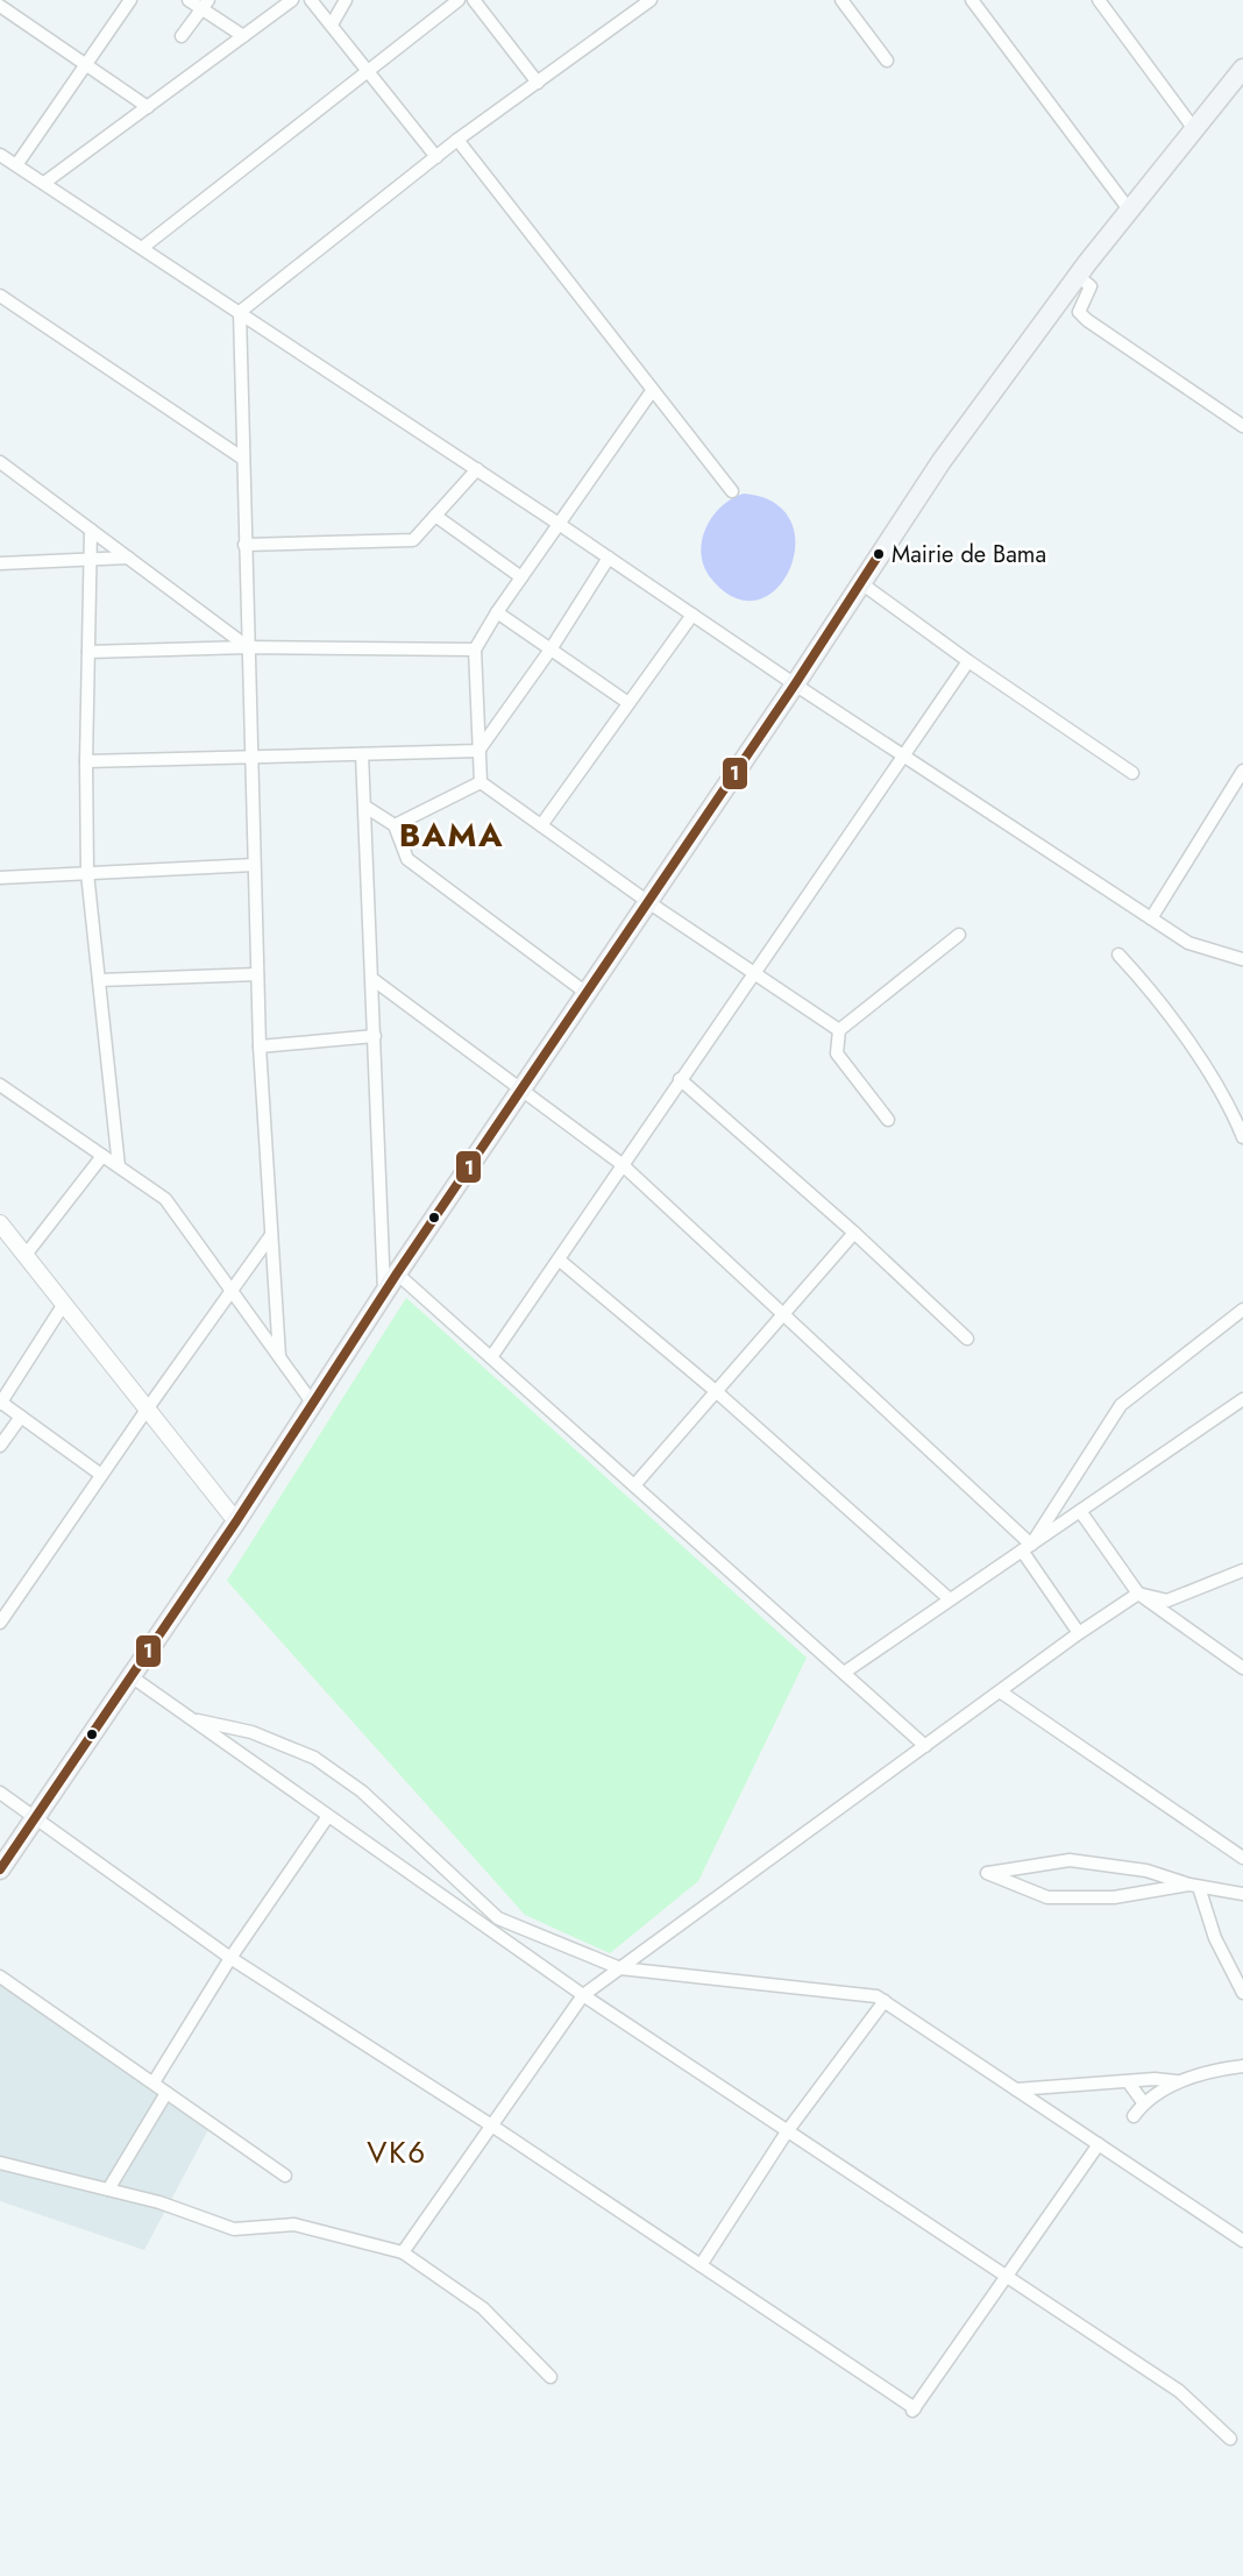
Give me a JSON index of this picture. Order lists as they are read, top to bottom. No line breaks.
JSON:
{"districts":["BAMA","VK6"],"places":["Mairie de Bama"],"lines":["transit line 1"]}
